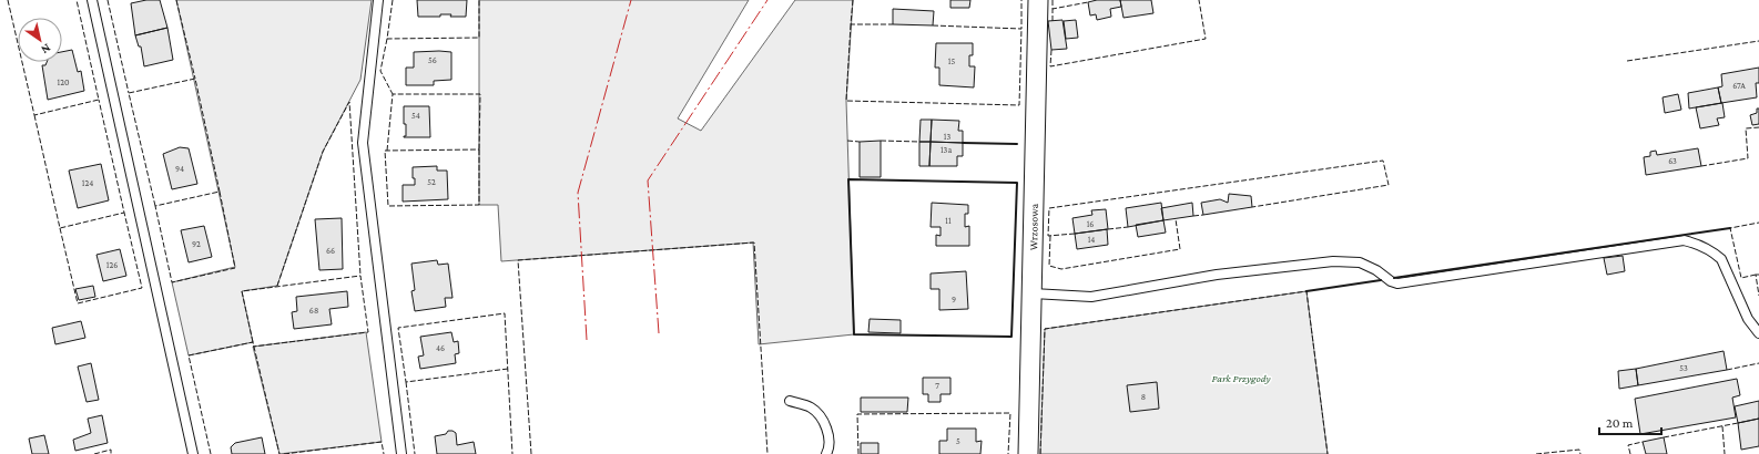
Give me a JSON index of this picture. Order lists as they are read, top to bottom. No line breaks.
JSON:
{"streets":{"street":["Wrzosowa"]},"parks":["Park Przygody"],"house_numbers":["56","15","120","67A","54","13","13a","63","94","52","124","11","16","14","92","66","126","9","68","46","53","7","8","5"],"scale_bar":"20 m","north":"bottom right"}
